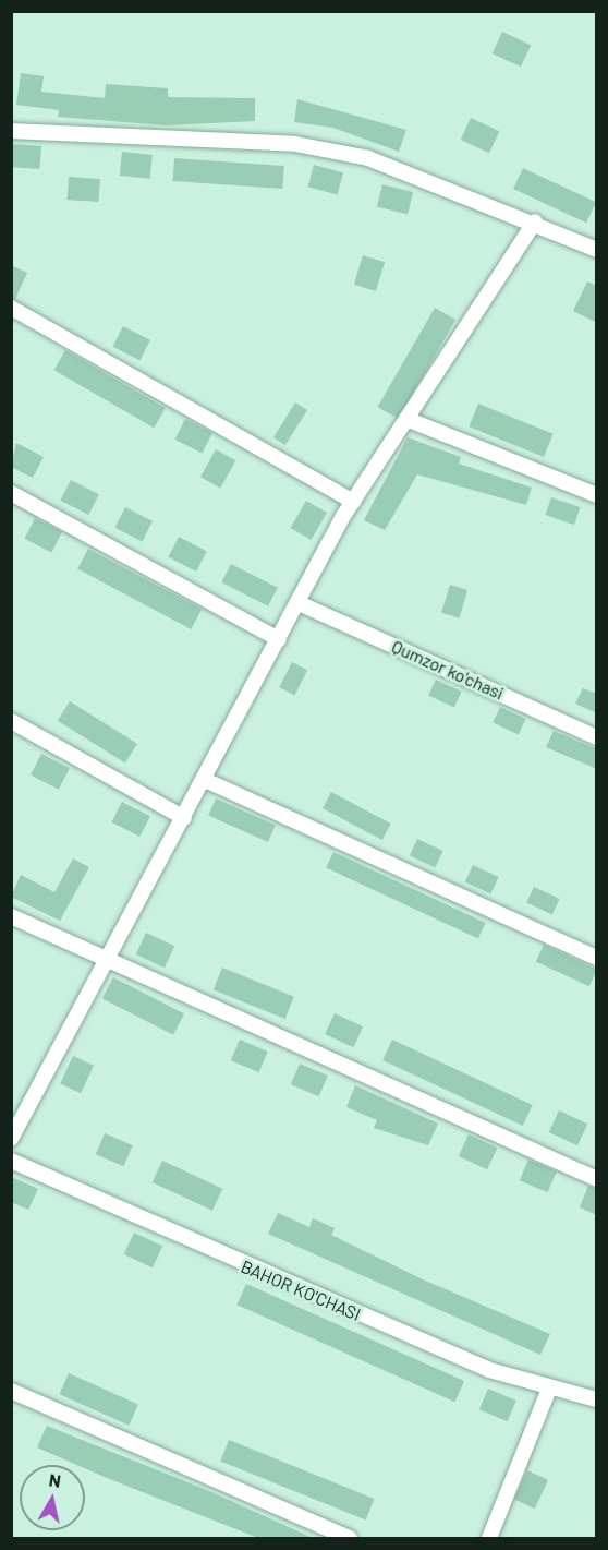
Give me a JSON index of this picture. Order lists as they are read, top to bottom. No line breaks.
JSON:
{"streets":{"street":["Qumzor ko'chasi","BAHOR KO'CHASI"]},"north":"top"}
